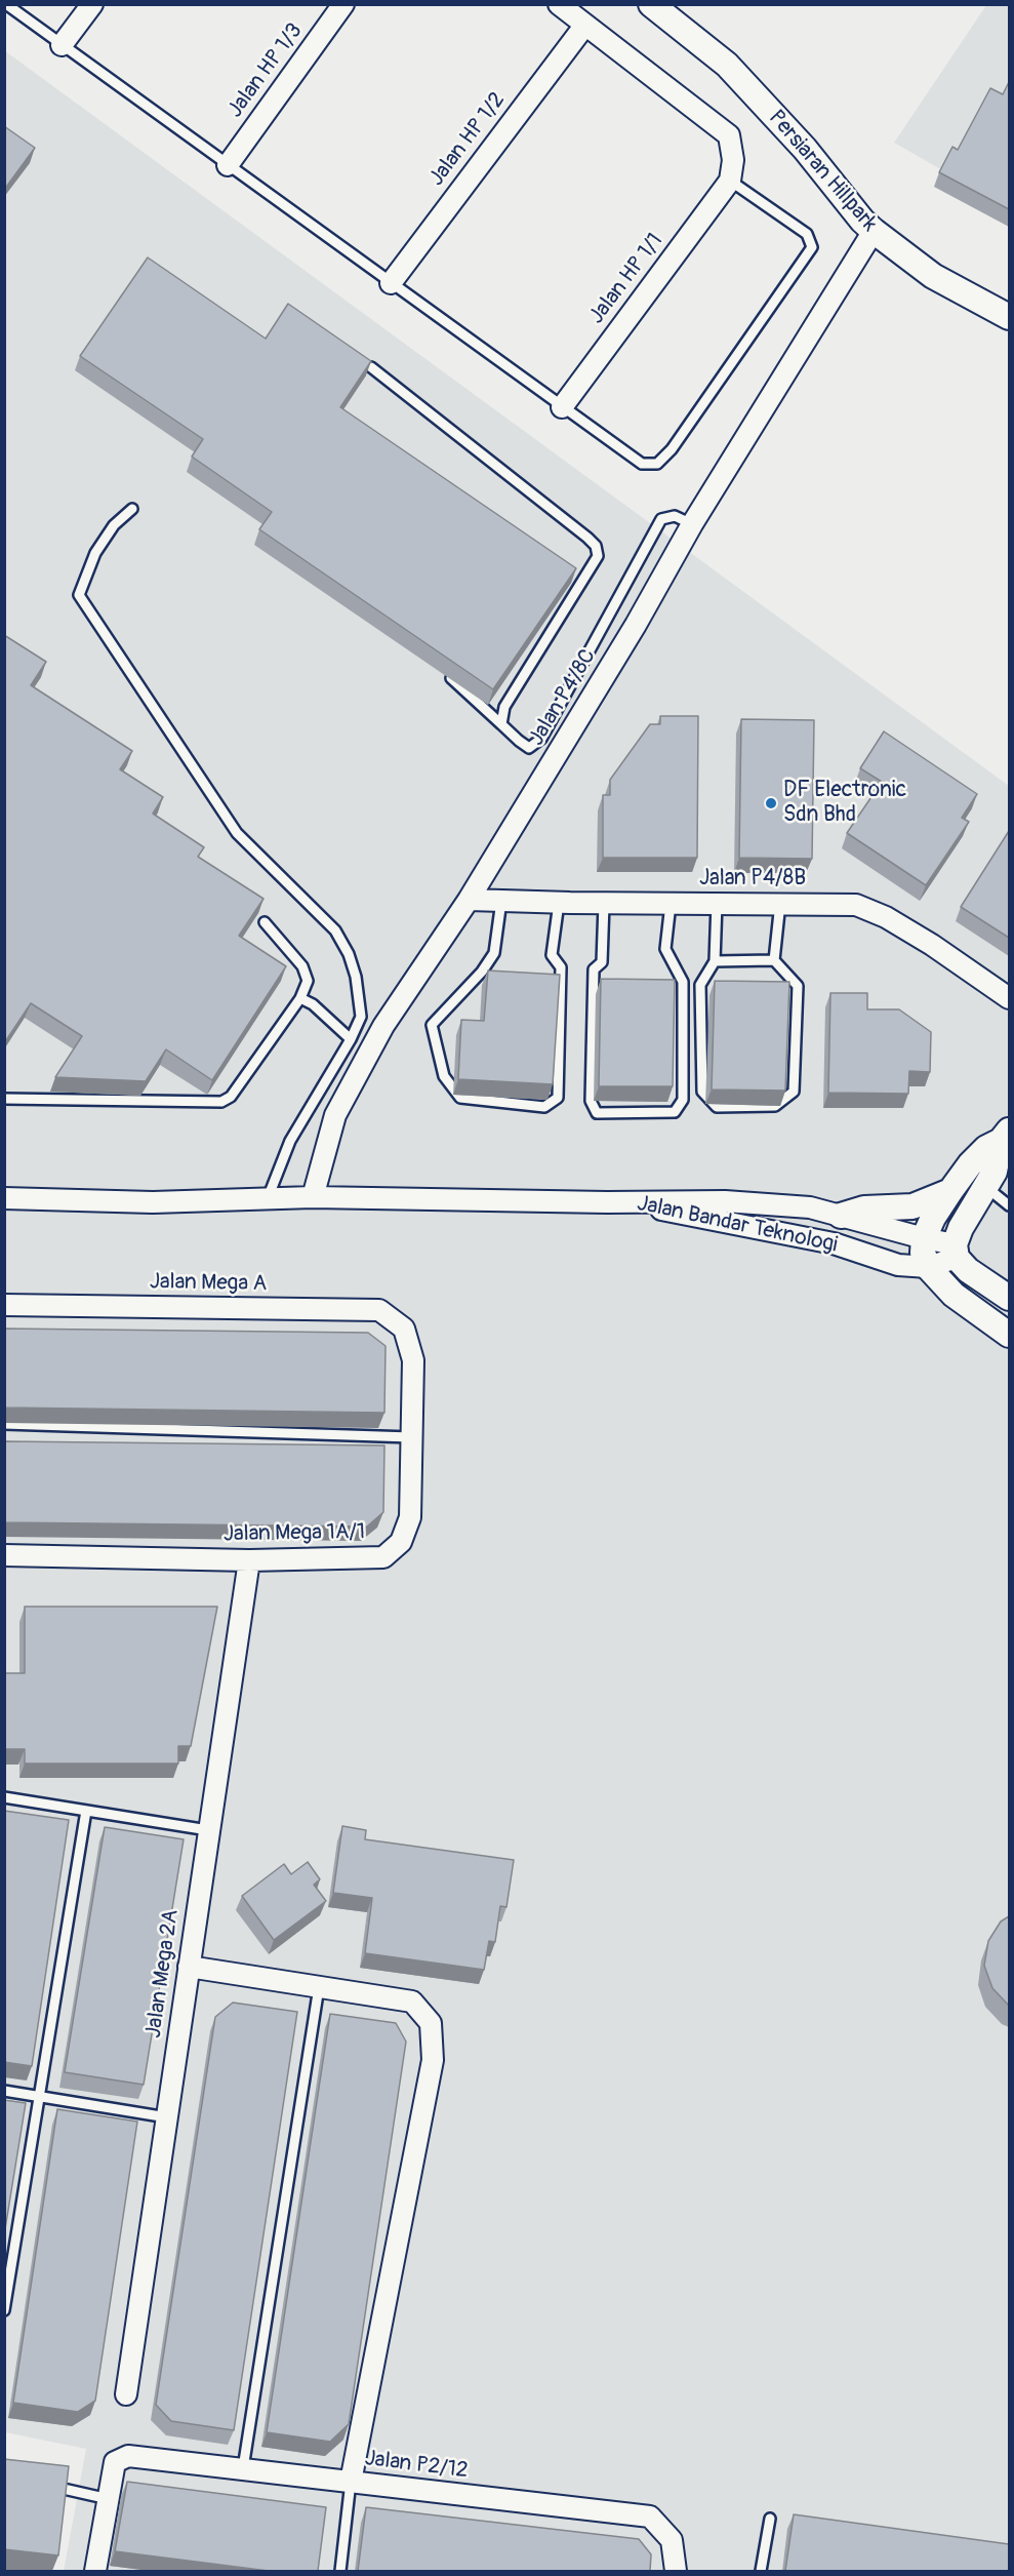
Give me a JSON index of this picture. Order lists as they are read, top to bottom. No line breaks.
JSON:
{"streets":{"street":["Jalan HP 1/3","Jalan HP 1/2","Persiaran Hillpark","Jalan HP 1/1","Jalan P4/8C","Jalan P4/8B","Jalan Bandar Teknologi","Jalan Mega A","Jalan Mega 1A/1","Jalan Mega 2A","Jalan P2/12"]},"crossings":[["Persiaran Hillpark","Jalan P4/8C"],["Jalan P4/8C","Jalan P4/8B"],["Jalan Mega A","Jalan Mega 1A/1"],["Jalan Mega 1A/1","Jalan Mega 2A"]],"places":["DF Electronic Sdn Bhd"]}
